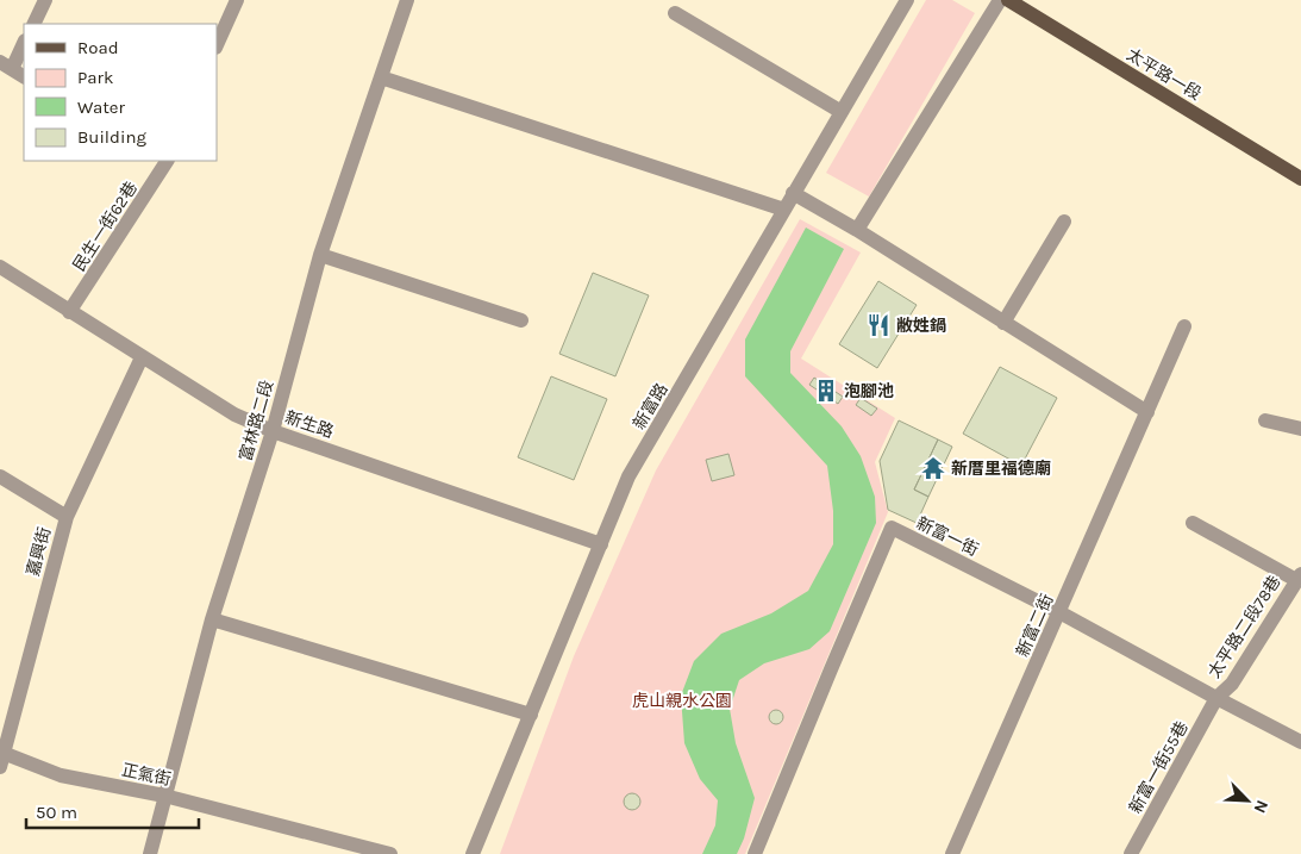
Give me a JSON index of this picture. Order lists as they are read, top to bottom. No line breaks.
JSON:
{"streets":{"main road":["太平路一段"],"street":["民生一街62巷","新富路","富林路二段","新生路","新富一街","嘉興街","新富二街","太平路二段78巷","新富一街55巷","正氣街"]},"crossings":[["民生一街62巷","新生路"],["新富路","新生路"],["富林路二段","新生路"],["富林路二段","正氣街"],["新生路","嘉興街"],["新富一街","新富二街"],["新富一街","太平路二段78巷"],["新富一街","新富一街55巷"],["嘉興街","正氣街"],["太平路二段78巷","新富一街55巷"]],"parks":["虎山親水公園"],"places":{"restaurant":["敝姓鍋"],"building":["泡腳池"],"temple":["新厝里福德廟"]},"legend":["Road","Park","Water","Building"],"scale_bar":"50 m","north":"bottom right"}
